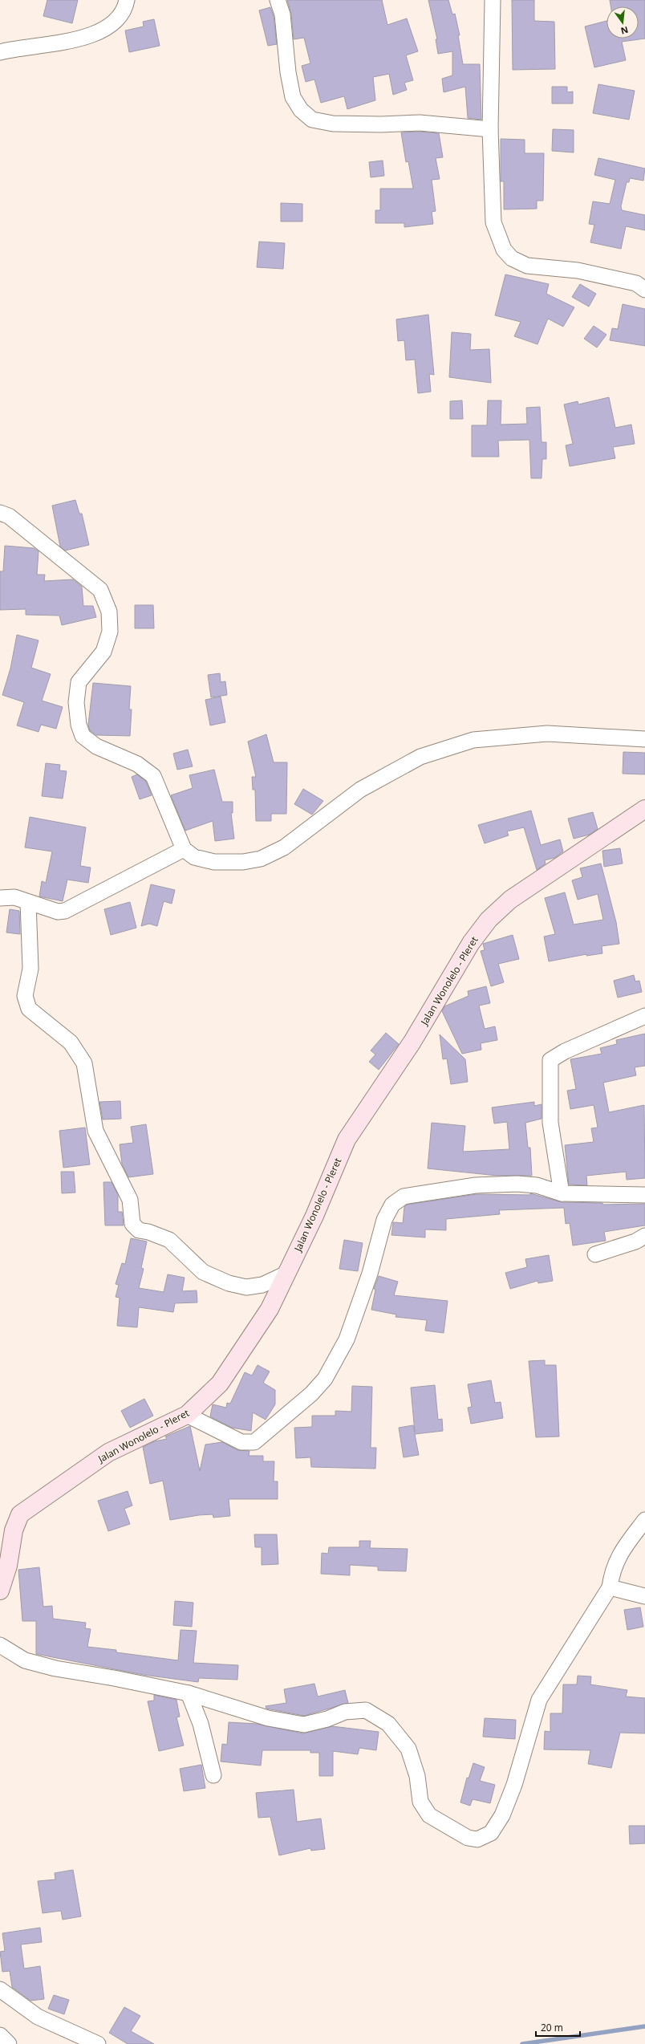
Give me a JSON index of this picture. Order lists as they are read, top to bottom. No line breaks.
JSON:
{"streets":{"main road":["Jalan Wonolelo - Pleret"]},"scale_bar":"20 m","north":"bottom"}
